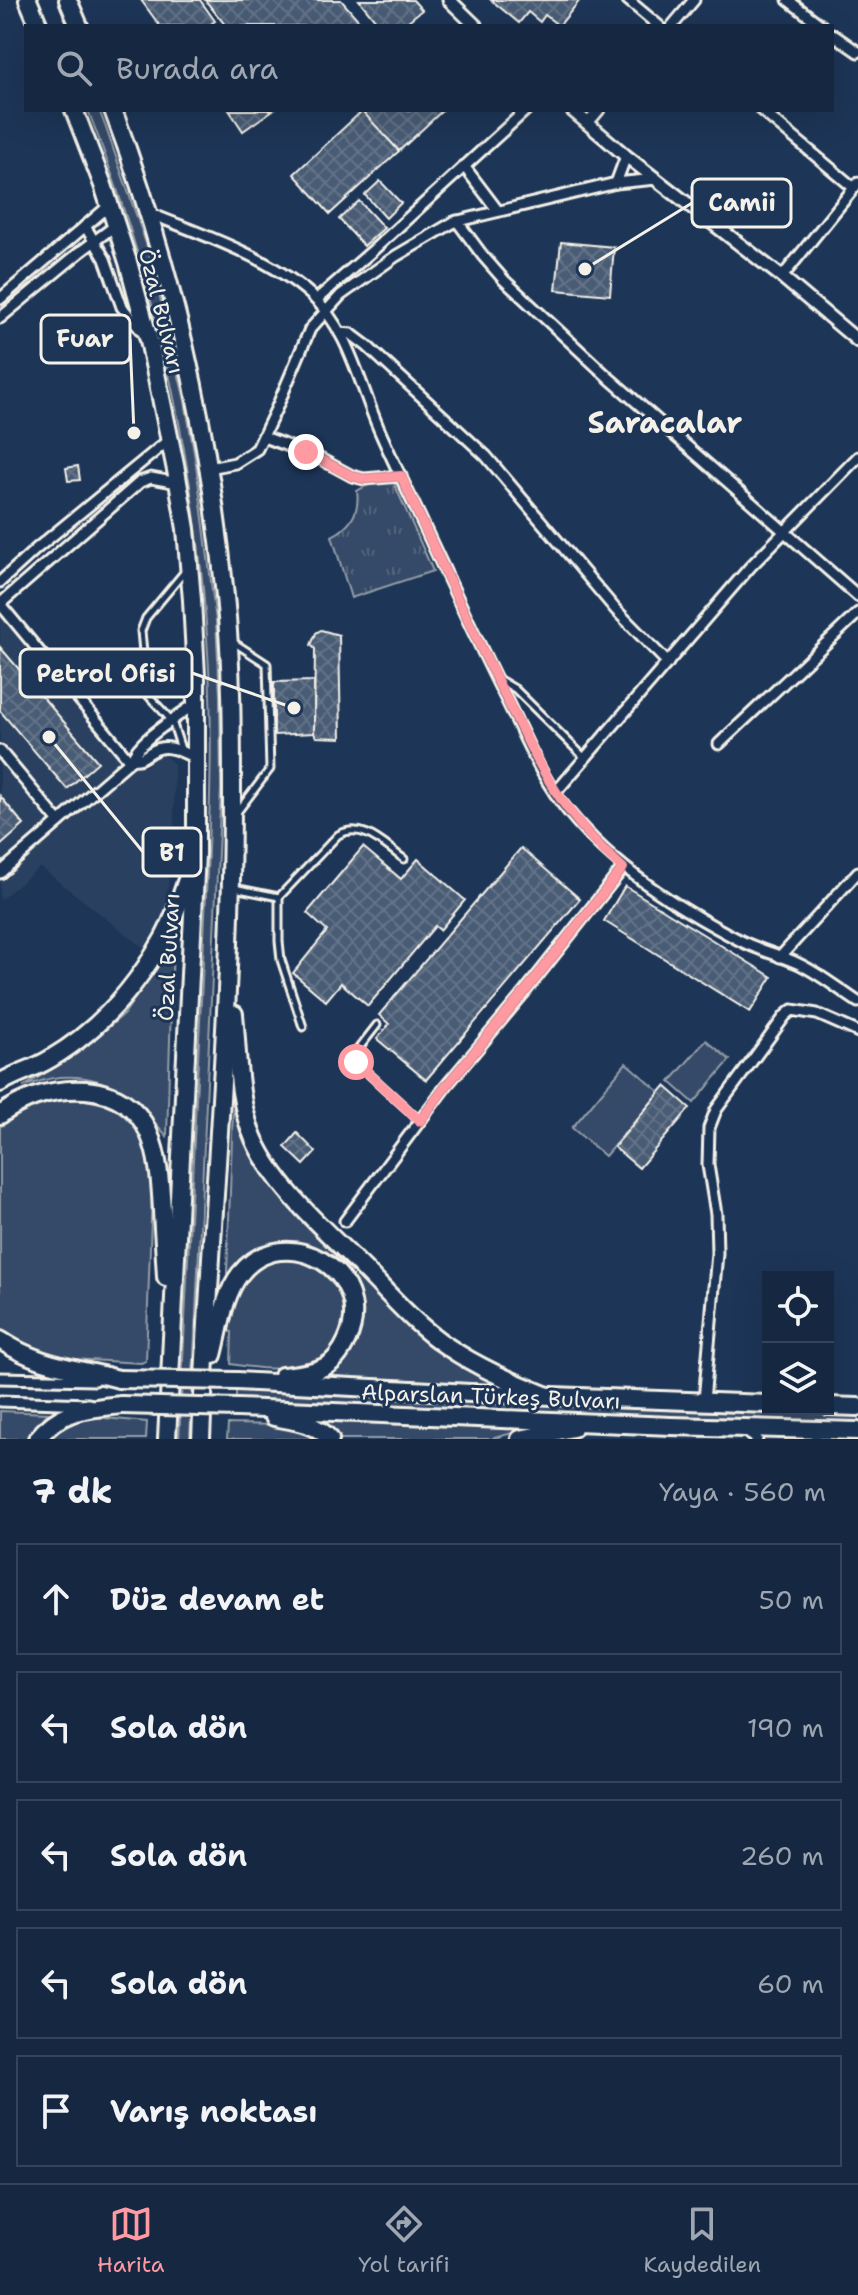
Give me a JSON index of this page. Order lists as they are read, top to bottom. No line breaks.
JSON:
{"streets":{"highway":["Özal Bulvarı","Alparslan Türkeş Bulvarı"]},"districts":["Saracalar"],"places":["Camii","Fuar","Petrol Ofisi","B1"],"page":{"search":"Burada ara","heading":["7 dk","Yaya · 560 m"],"list":[["Düz devam et","50 m"],["Sola dön","190 m"],["Sola dön","260 m"],["Sola dön","60 m"],"Varış noktası"],"nav":["Harita","Yol tarifi","Kaydedilen"]}}
